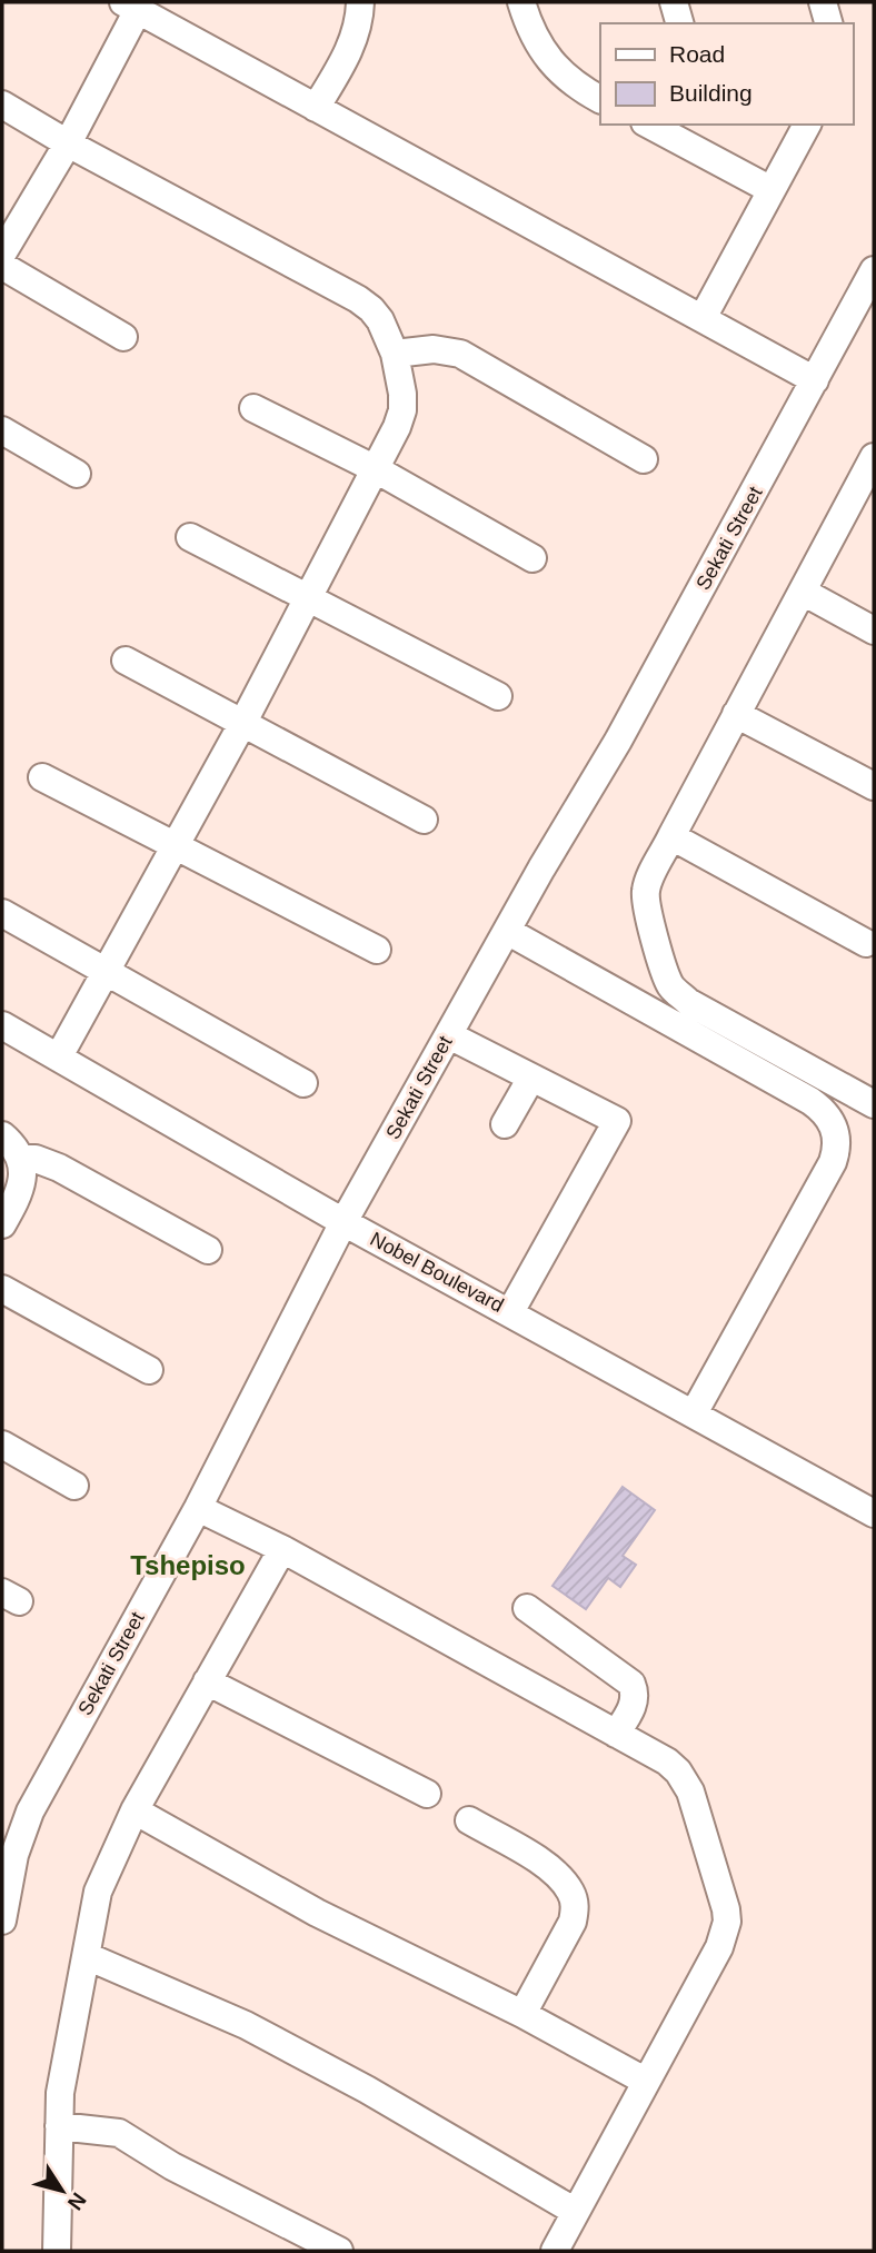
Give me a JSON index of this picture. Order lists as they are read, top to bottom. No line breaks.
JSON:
{"streets":{"street":["Sekati Street","Nobel Boulevard"]},"crossings":[["Sekati Street","Nobel Boulevard"]],"districts":["Tshepiso"],"legend":["Road","Building"],"north":"bottom right"}
